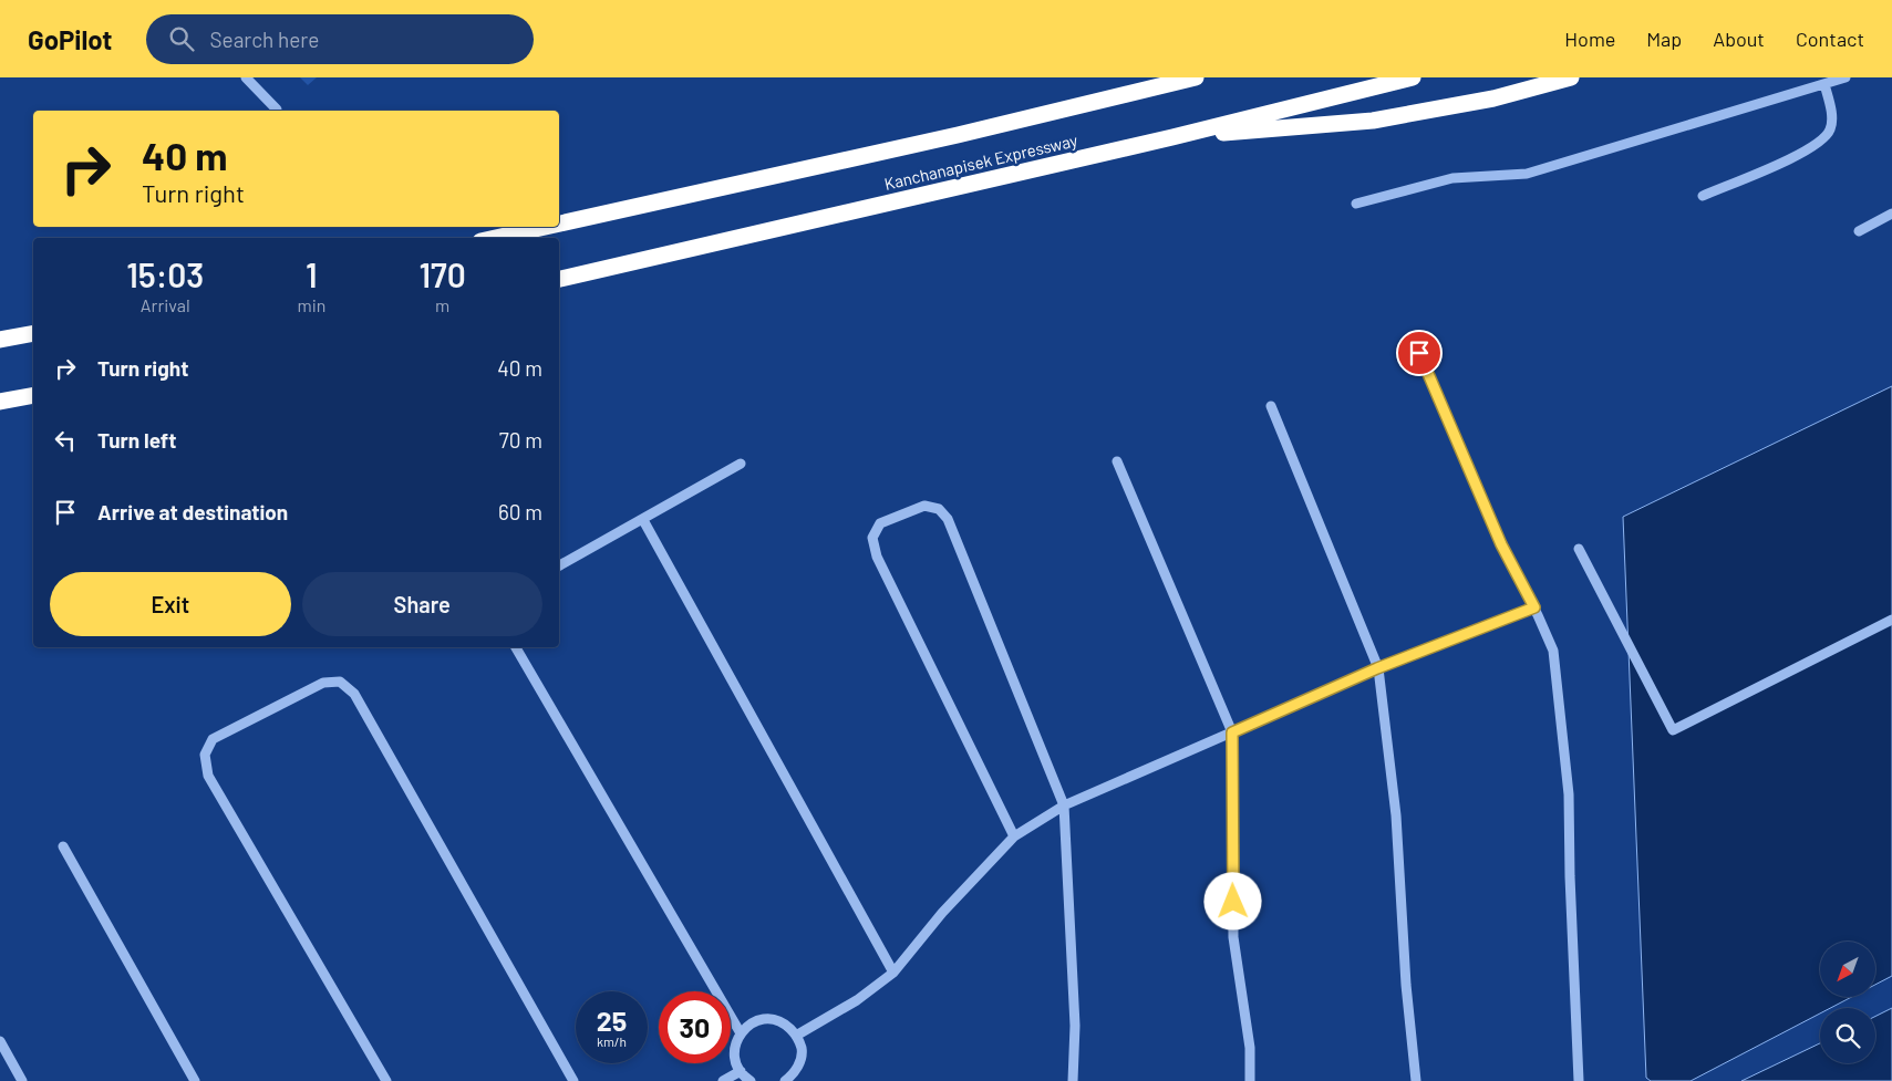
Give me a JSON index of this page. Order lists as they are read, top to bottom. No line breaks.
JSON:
{"streets":{"highway":["Kanchanapisek Expressway"]},"north":"bottom left","page":{"header":"GoPilot","search":"Search here","nav":["Home","Map","About","Contact"],"turn":["40 m","Turn right"],"eta":["15:03","Arrival","1","min","170","m"],"list":[{"name":"Turn right","value":"40 m"},{"name":"Turn left","value":"70 m"},{"name":"Arrive at destination","value":"60 m"}],"buttons":["Exit","Share"],"speed":"25 km/h","limit":"30"}}
